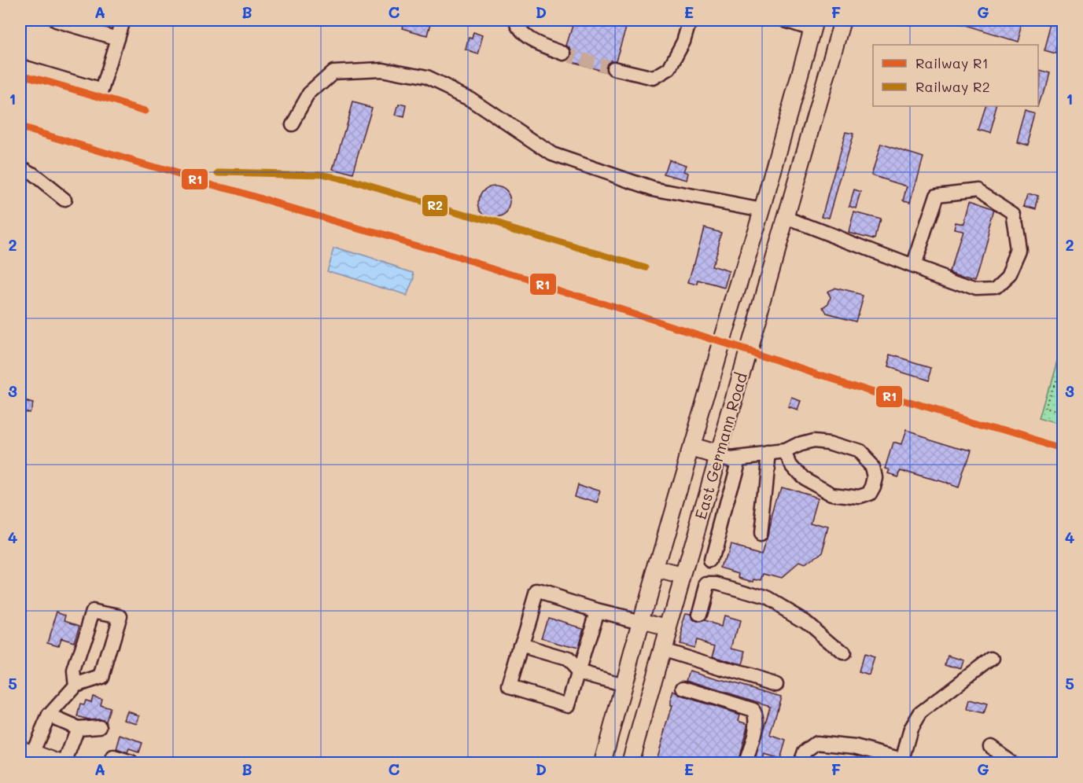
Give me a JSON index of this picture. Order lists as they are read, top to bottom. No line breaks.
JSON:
{"streets":{"main road":["East Germann Road"]},"lines":["rail line R1","rail line R2"],"legend":["Railway R1","Railway R2"],"grid":{"columns":["A","B","C","D","E","F","G"],"rows":["1","2","3","4","5"]}}
